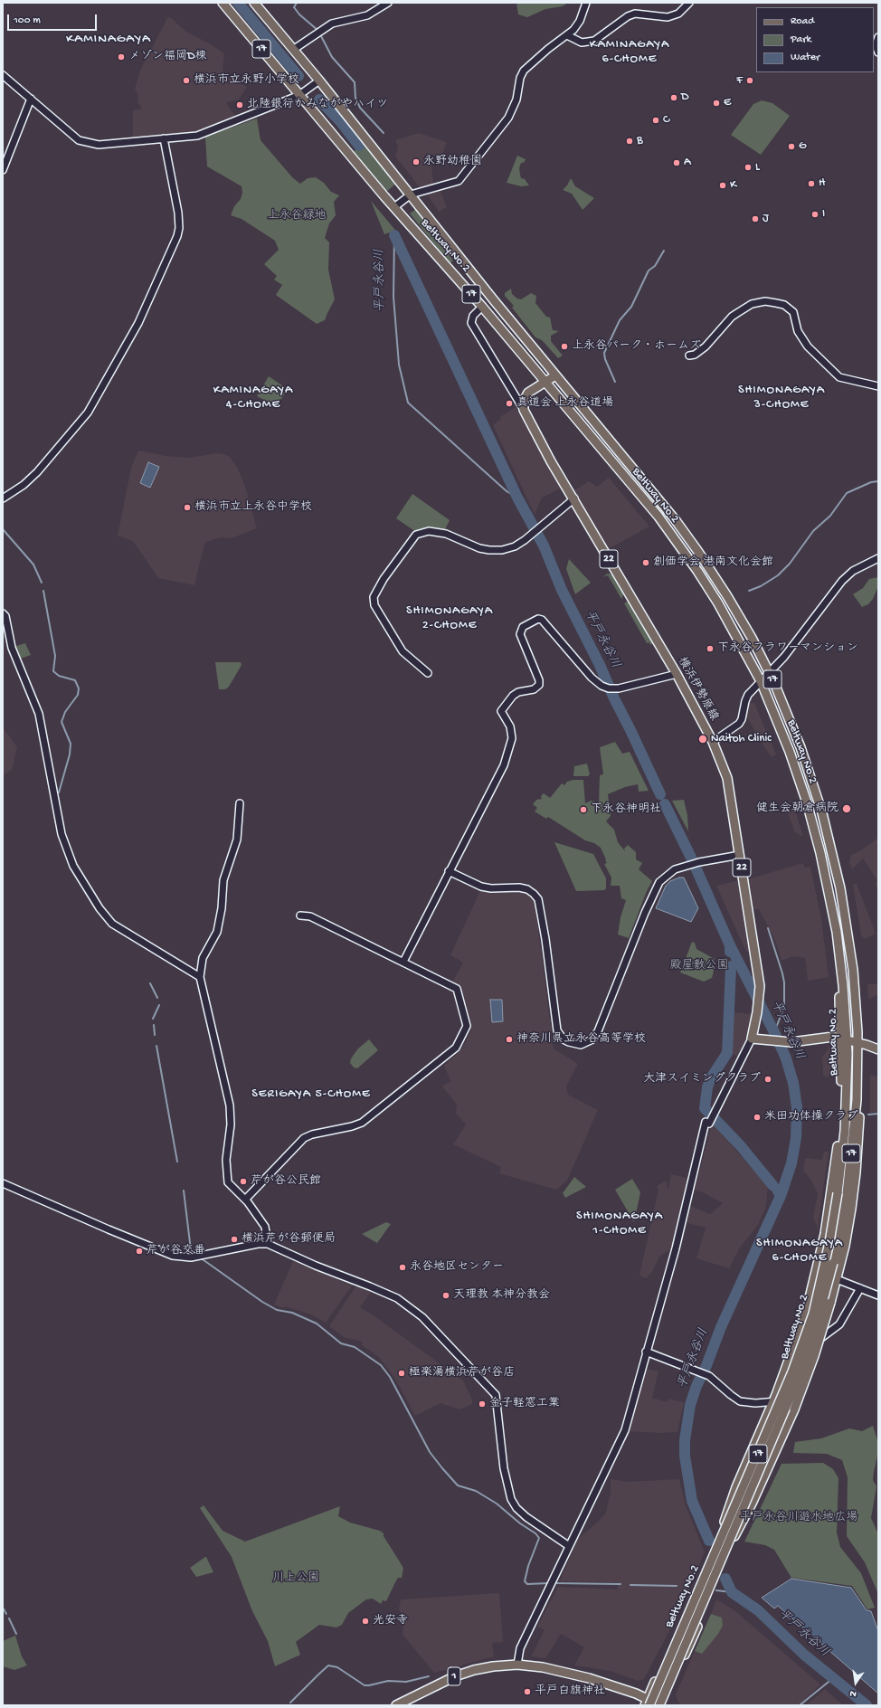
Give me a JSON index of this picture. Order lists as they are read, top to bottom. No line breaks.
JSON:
{"streets":{"main road":["17","Beltway No.2","22","横浜伊勢原線","1"]},"crossings":[["Beltway No.2","1"]],"districts":["KAMINAGAYA","KAMINAGAYA 6-CHOME","KAMINAGAYA 4-CHOME","SHIMONAGAYA 3-CHOME","SHIMONAGAYA 2-CHOME","SERIGAYA 5-CHOME","SHIMONAGAYA 1-CHOME","SHIMONAGAYA 6-CHOME"],"water":["平戸永谷川"],"parks":["上永谷緑地","殿屋敷公園","平戸永谷川遊水地広場","川上公園"],"places":["メゾン福岡D棟","横浜市立永野小学校","F","D","E","北陸銀行かみながやハイツ","C","B","G","永野幼稚園","A","L","H","K","I","J","上永谷パーク・ホームズ","真道会 上永谷道場","横浜市立上永谷中学校","創価学会 港南文化会館","下永谷フラワーマンション","Naitoh Clinic","健生会朝倉病院","下永谷神明社","神奈川県立永谷高等学校","大津スイミングクラブ","米田功体操クラブ","芹が谷公民館","横浜芹が谷郵便局","芹が谷交番","永谷地区センター","天理教 本神分教会","極楽湯横浜芹が谷店","金子軽窓工業","光安寺","平戸白旗神社"],"legend":["Road","Park","Water"],"scale_bar":"100 m","north":"bottom"}
